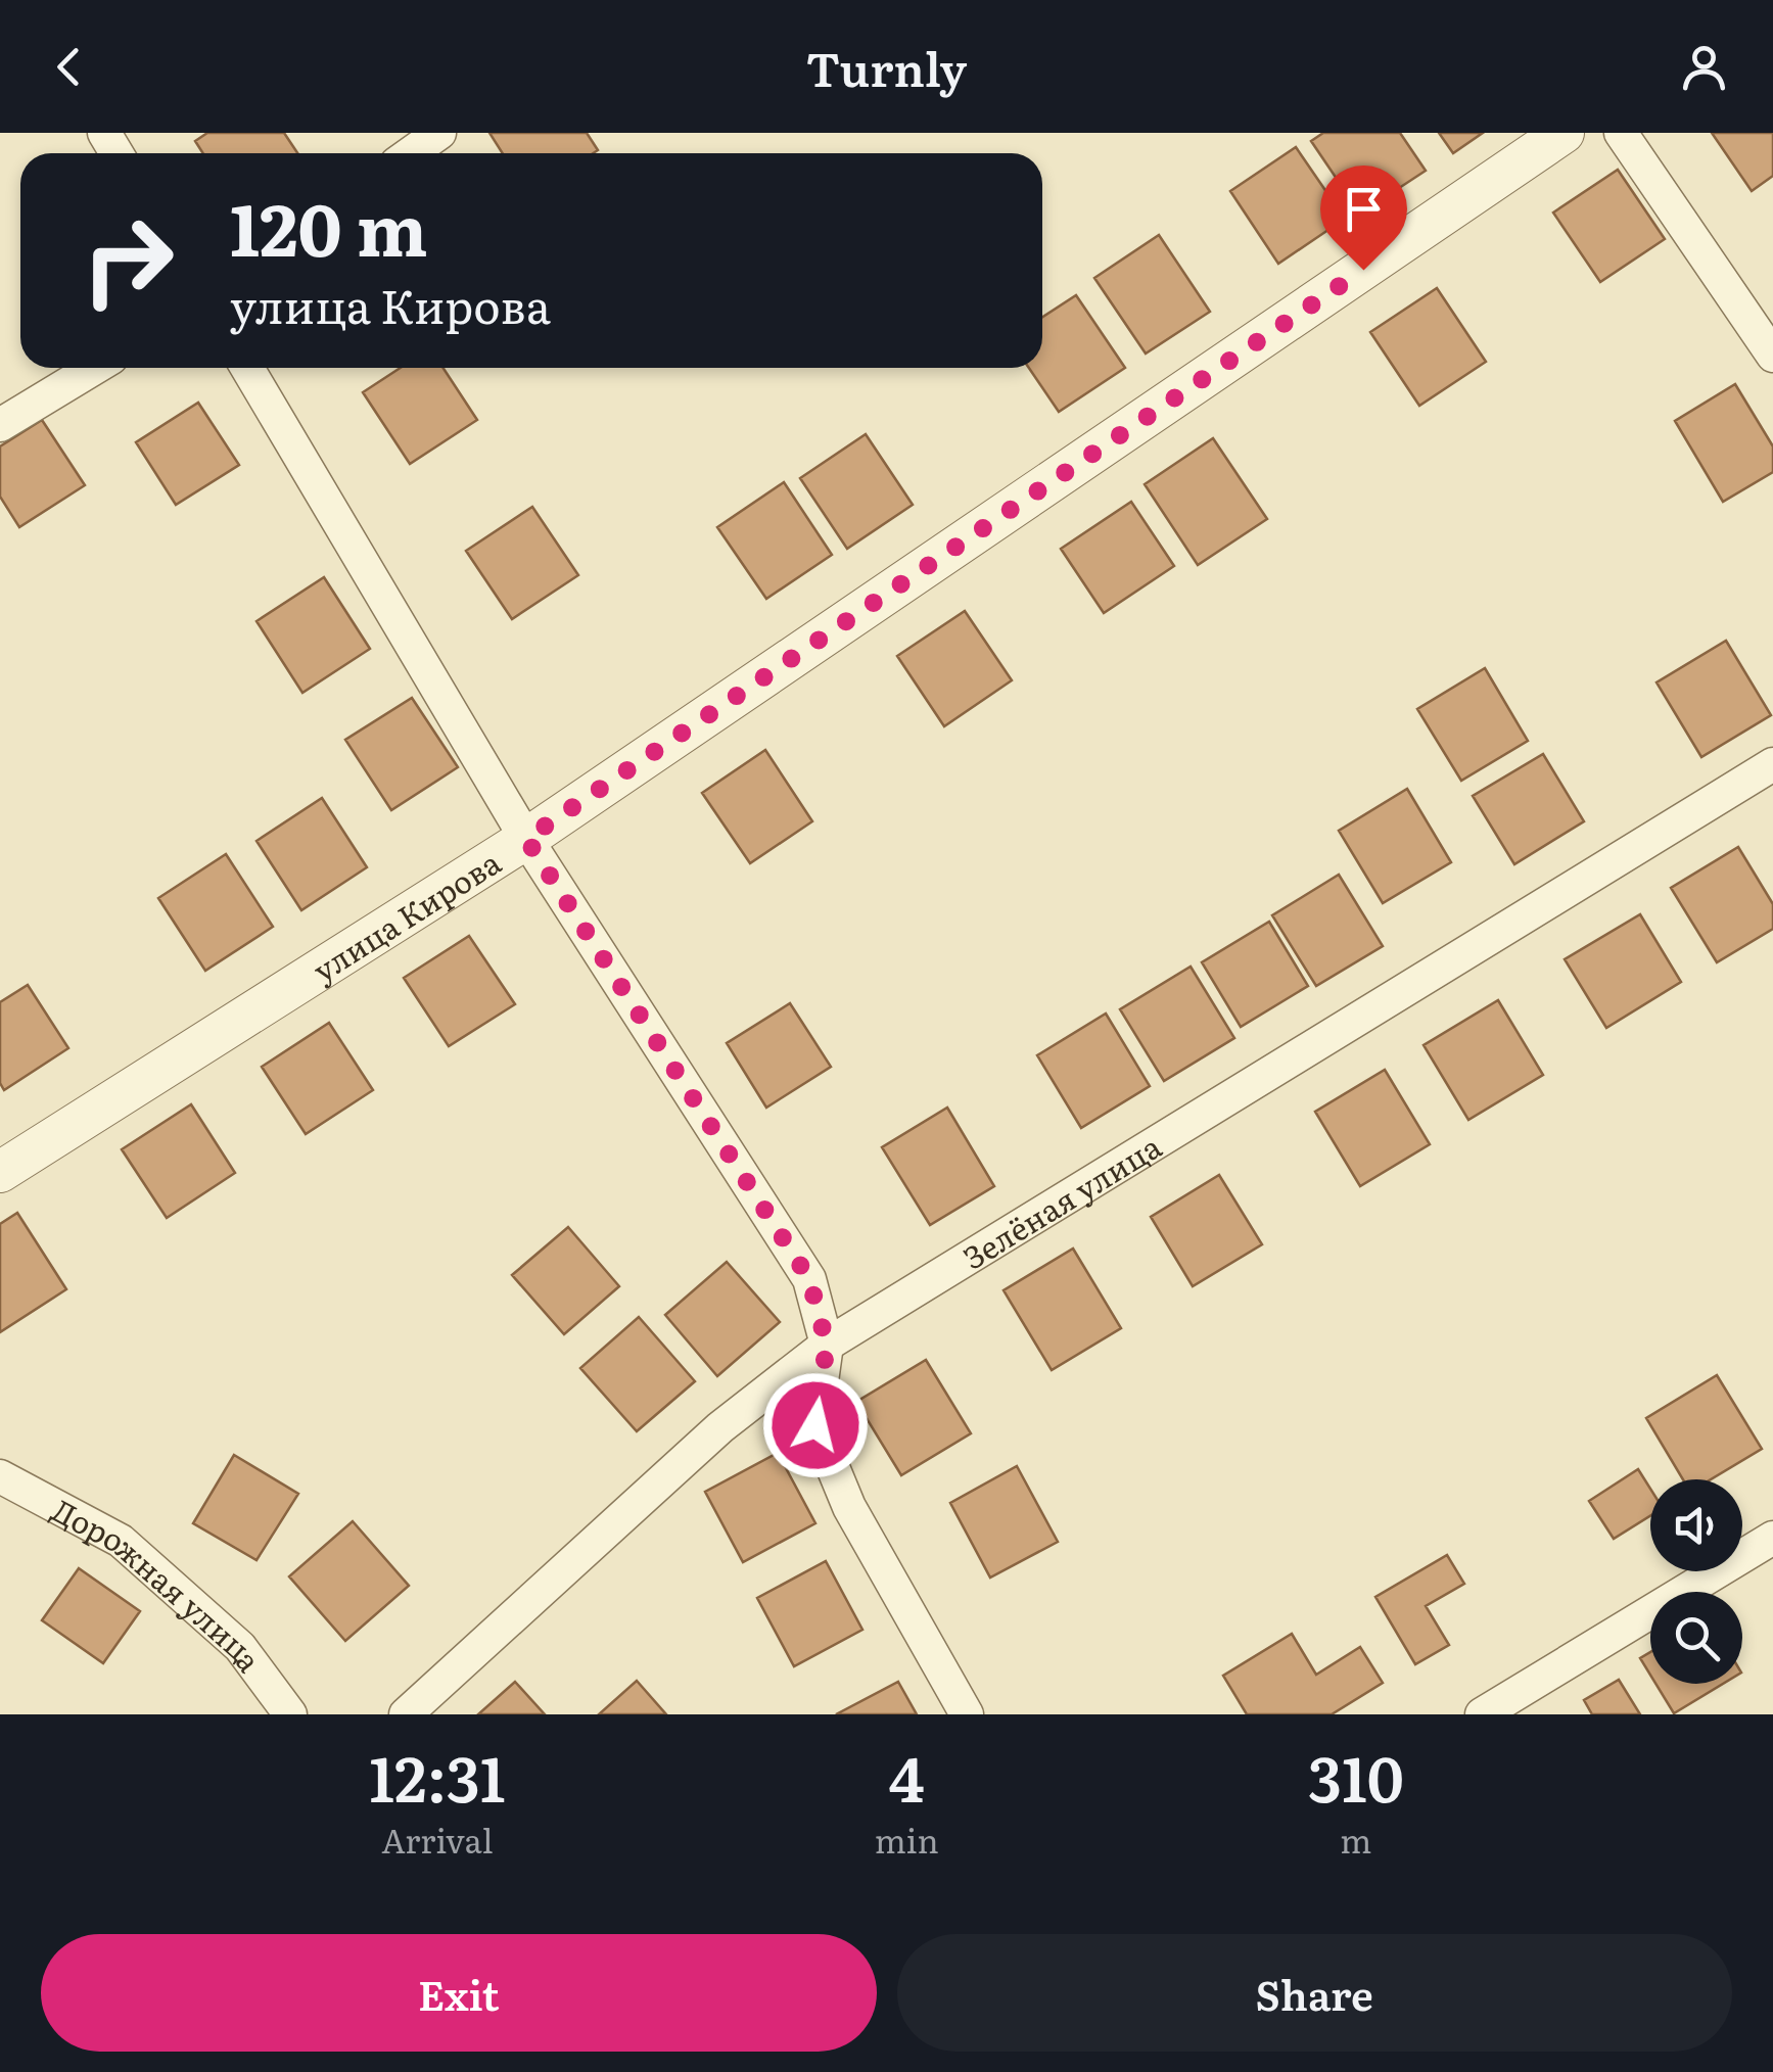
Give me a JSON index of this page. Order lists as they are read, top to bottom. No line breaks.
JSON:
{"streets":{"street":["улица Кирова","Зелёная улица","Дорожная улица"]},"page":{"header":"Turnly","turn":["120 m","улица Кирова"],"eta":["12:31","Arrival","4","min","310","m"],"buttons":["Exit","Share"]}}
